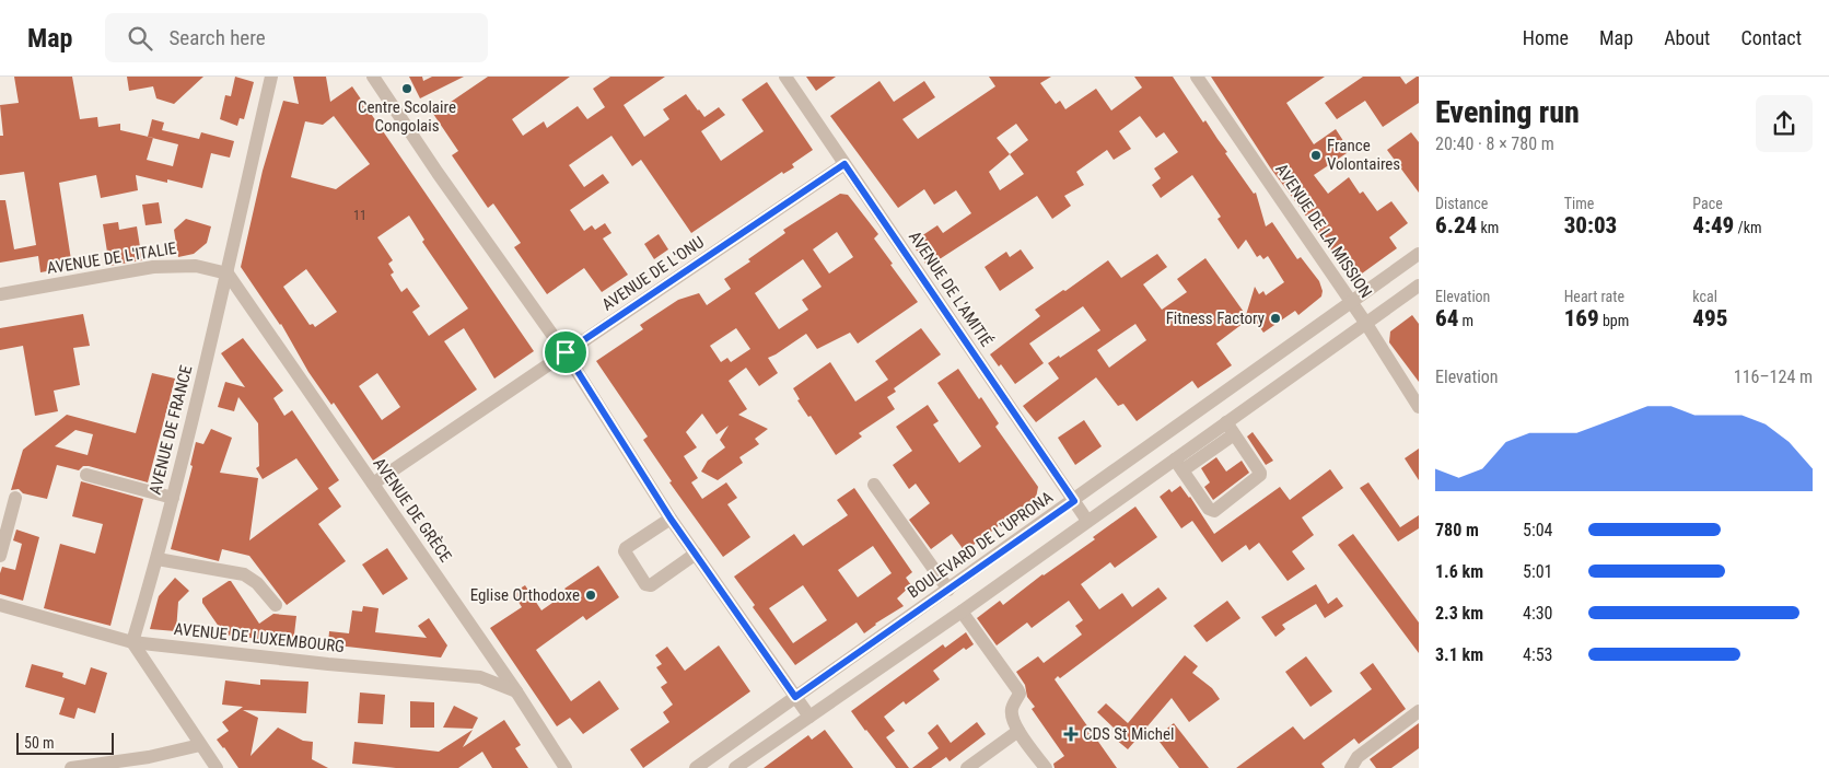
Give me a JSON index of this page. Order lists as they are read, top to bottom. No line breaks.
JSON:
{"streets":{"street":["AVENUE DE LA MISSION","AVENUE DE L'ITALIE","AVENUE DE L'ONU","AVENUE DE L'AMITIÉ","AVENUE DE FRANCE","AVENUE DE GRÈCE","BOULEVARD DE L'UPRONA","AVENUE DE LUXEMBOURG"]},"crossings":[["AVENUE DE LA MISSION","BOULEVARD DE L'UPRONA"],["AVENUE DE L'ITALIE","AVENUE DE FRANCE"],["AVENUE DE L'ITALIE","AVENUE DE GRÈCE"],["AVENUE DE L'ONU","AVENUE DE L'AMITIÉ"],["AVENUE DE L'ONU","AVENUE DE GRÈCE"],["AVENUE DE L'AMITIÉ","BOULEVARD DE L'UPRONA"],["AVENUE DE FRANCE","AVENUE DE GRÈCE"],["AVENUE DE FRANCE","AVENUE DE LUXEMBOURG"],["AVENUE DE GRÈCE","AVENUE DE LUXEMBOURG"]],"places":{"other":["Centre Scolaire Congolais","France Volontaires","Fitness Factory","Eglise Orthodoxe"],"health":["CDS St Michel"]},"house_numbers":["11"],"scale_bar":"50 m","page":{"header":"Map","search":"Search here","nav":["Home","Map","About","Contact"],"heading":["Evening run","20:40 · 8 × 780 m"],"stats":[["Distance","6.24 km"],["Time","30:03"],["Pace","4:49 /km"],["Elevation","64 m"],["Heart rate","169 bpm"],["kcal","495"]],"chart":["Elevation","116–124 m"],"list":[{"name":"780 m","note":"5:04"},{"name":"1.6 km","note":"5:01"},{"name":"2.3 km","note":"4:30"},{"name":"3.1 km","note":"4:53"}],"scale":"50 m"}}
